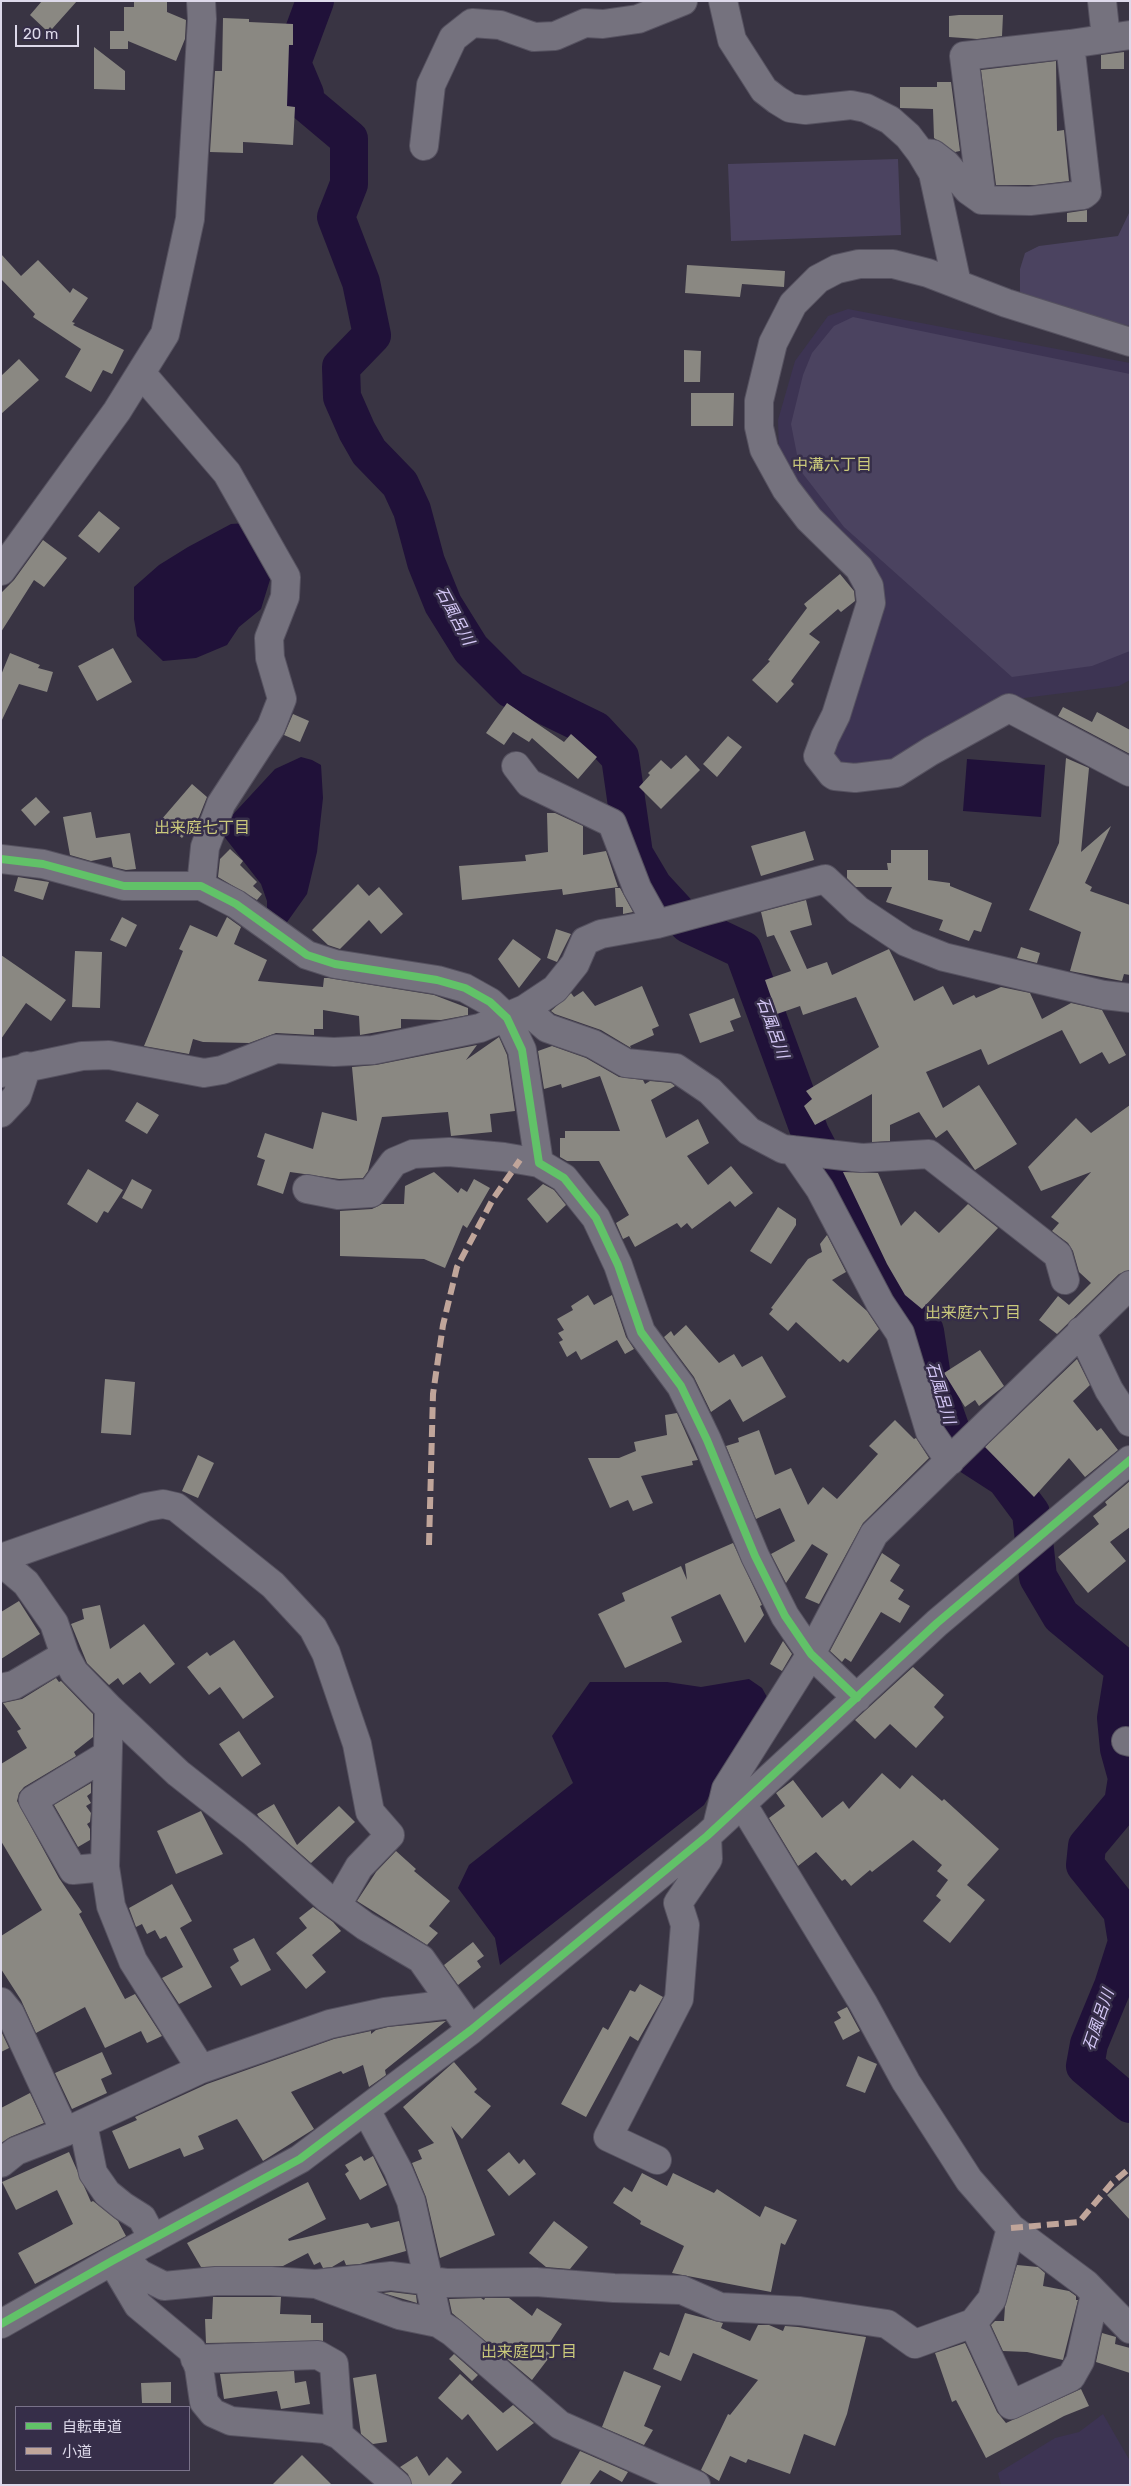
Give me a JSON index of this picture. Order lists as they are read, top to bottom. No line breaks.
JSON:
{"districts":["中溝六丁目","出来庭七丁目","出来庭六丁目","出来庭四丁目"],"water":["石風呂川"],"legend":["自転車道","小道"],"scale_bar":"20 m"}
